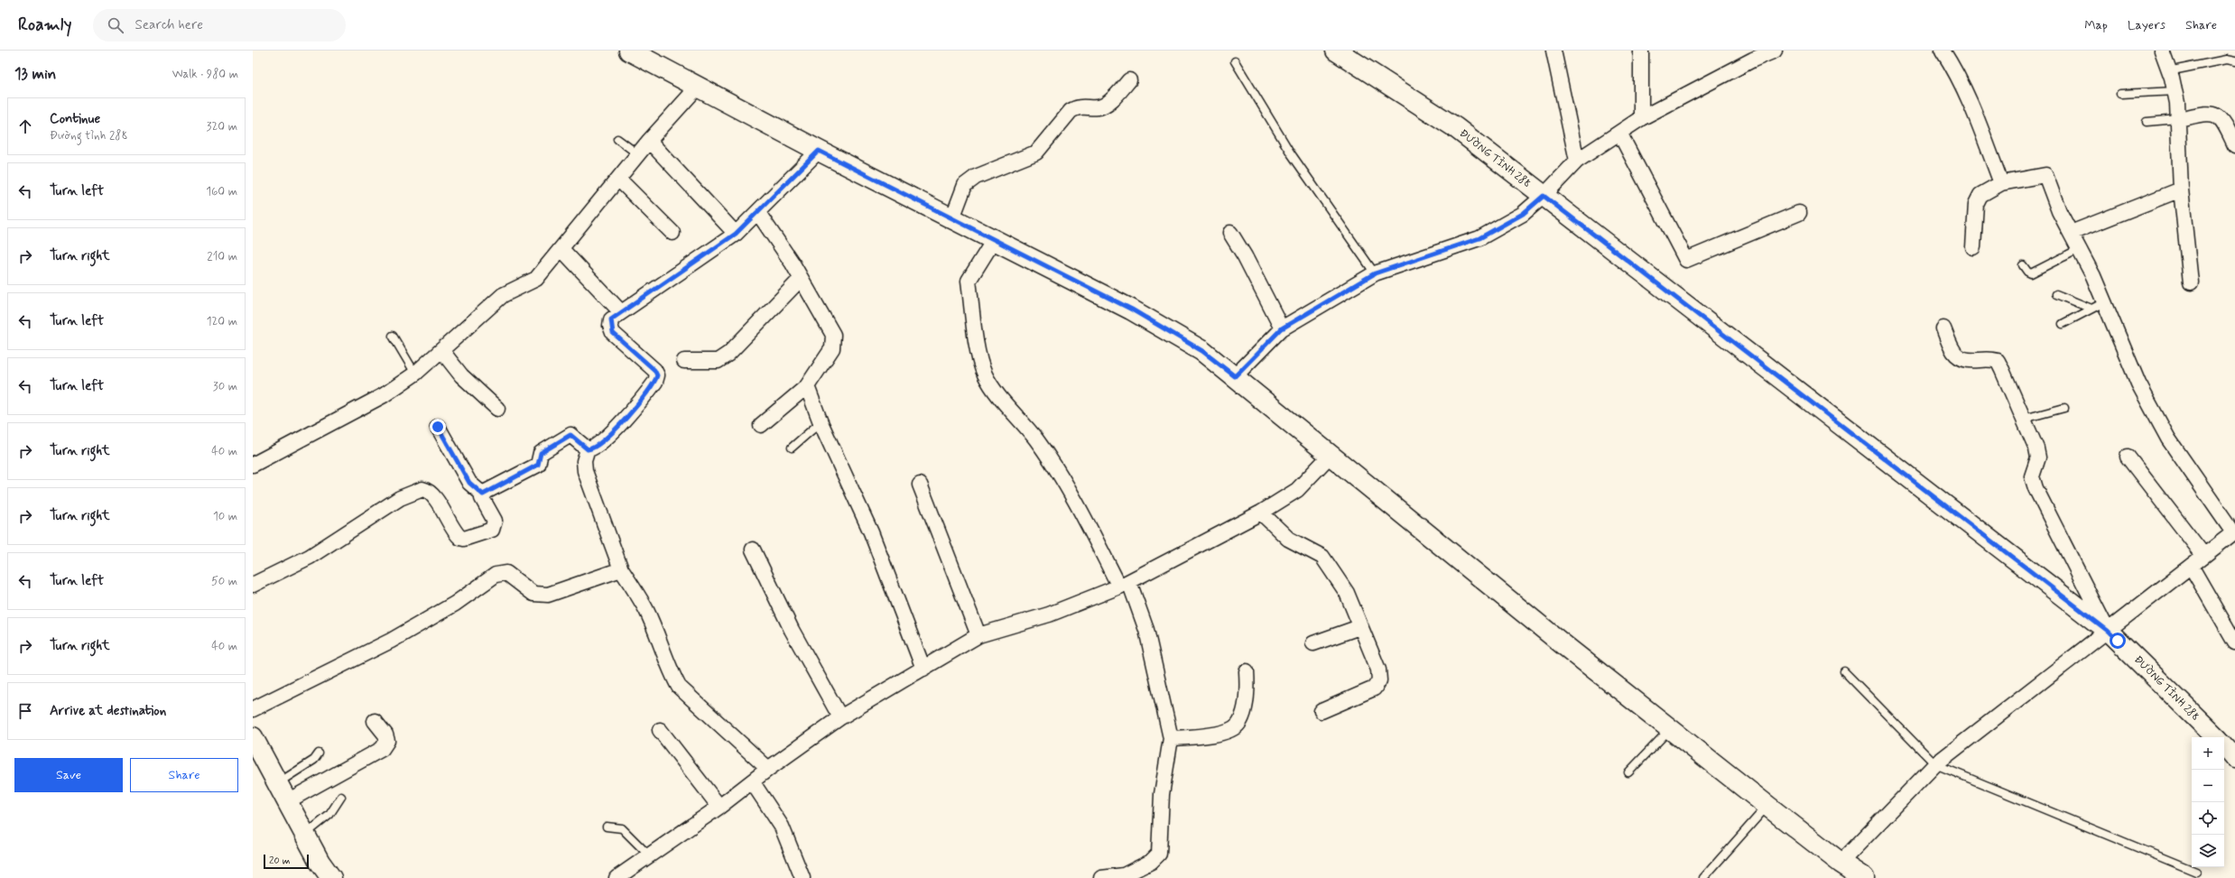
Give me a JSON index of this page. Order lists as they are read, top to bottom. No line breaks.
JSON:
{"streets":{"street":["ĐƯỜNG TỈNH 288"]},"scale_bar":"20 m","page":{"header":"Roamly","search":"Search here","nav":["Map","Layers","Share"],"heading":["13 min","Walk · 980 m"],"list":[["Continue","Đường tỉnh 288","320 m"],["Turn left","160 m"],["Turn right","210 m"],["Turn left","120 m"],["Turn left","30 m"],["Turn right","40 m"],["Turn right","10 m"],["Turn left","50 m"],["Turn right","40 m"],"Arrive at destination"],"map_buttons":["+","−"],"buttons":["Save","Share"],"scale":"20 m"}}
